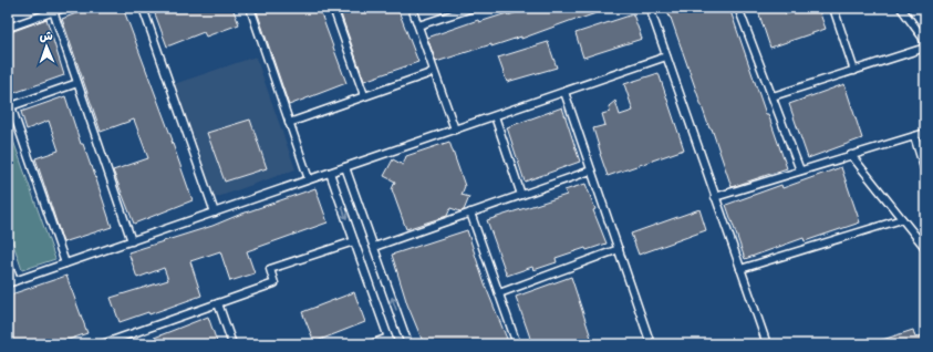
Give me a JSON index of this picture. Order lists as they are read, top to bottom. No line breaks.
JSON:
{"north":"top"}
